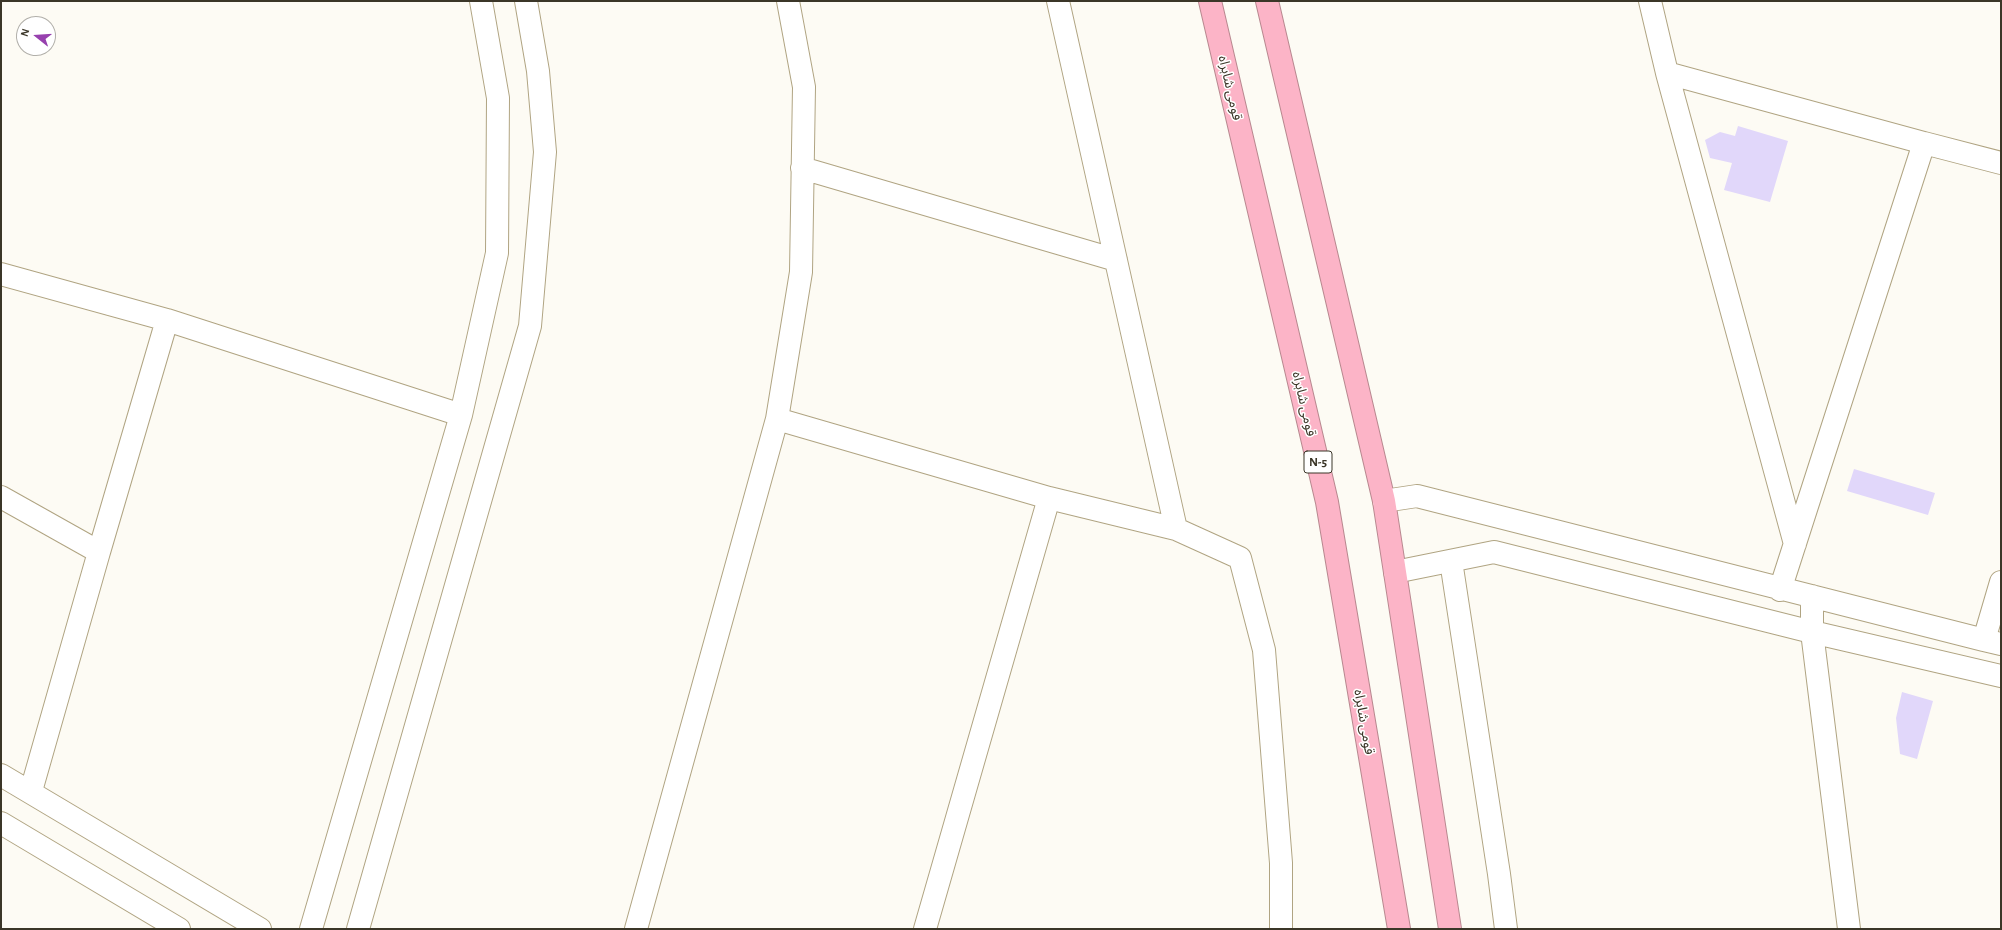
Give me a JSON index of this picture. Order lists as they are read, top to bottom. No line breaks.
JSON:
{"streets":{"highway":["قومی شاہراہ","N-5"]},"north":"left"}
